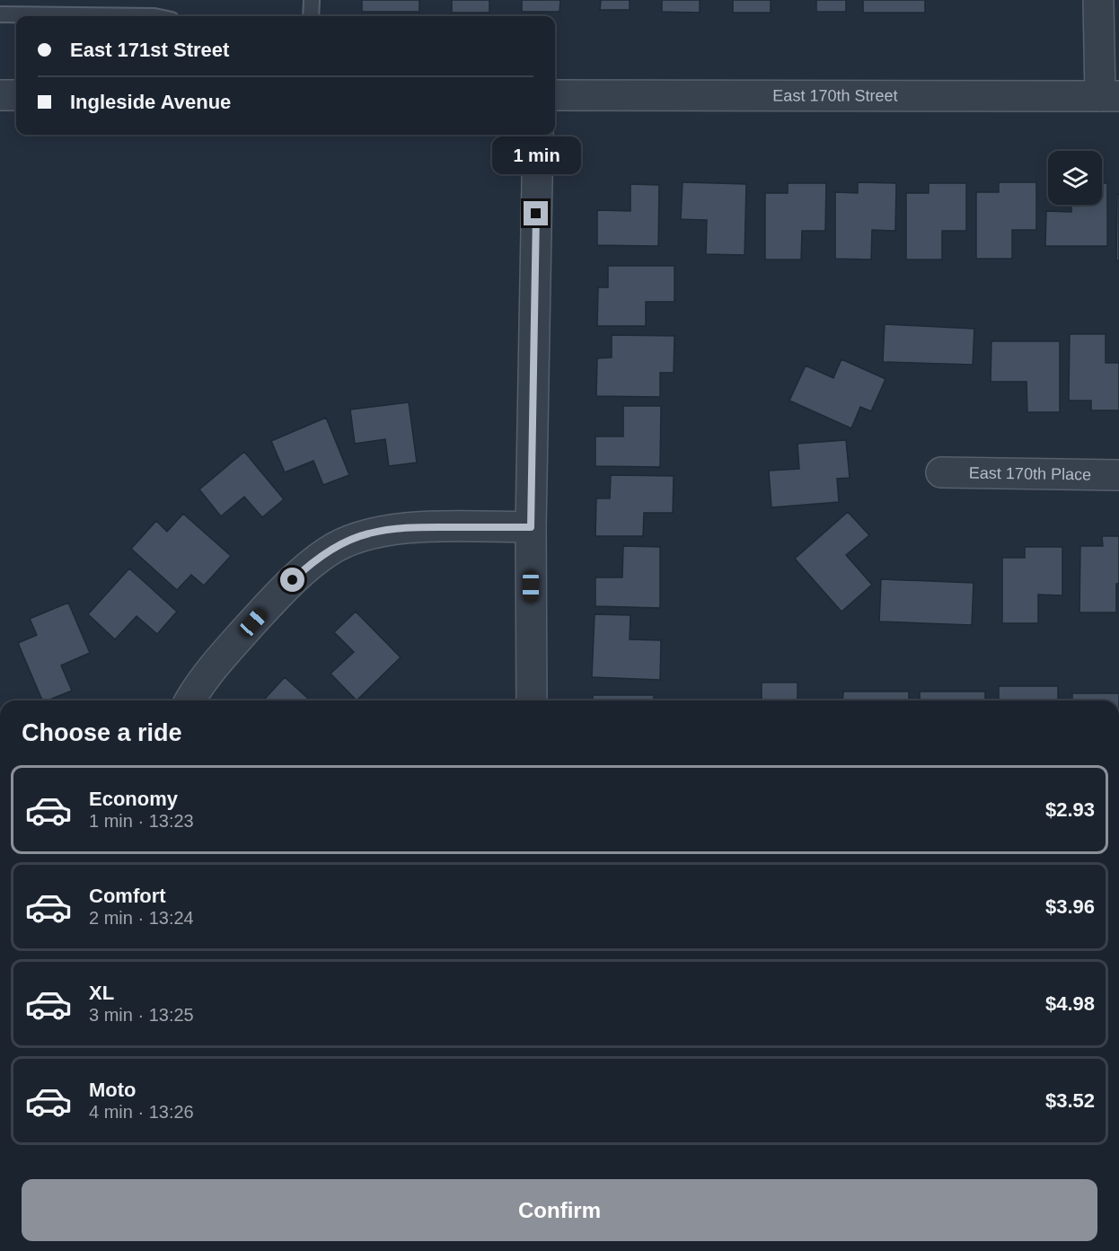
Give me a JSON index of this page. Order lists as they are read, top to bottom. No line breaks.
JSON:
{"streets":{"street":["East 170th Street","East 170th Place"]},"page":{"banner":["East 171st Street","Ingleside Avenue"],"bubble":"1 min","heading":"Choose a ride","list":[{"name":"Economy","note":"1 min · 13:23","value":"$2.93"},{"name":"Comfort","note":"2 min · 13:24","value":"$3.96"},{"name":"XL","note":"3 min · 13:25","value":"$4.98"},{"name":"Moto","note":"4 min · 13:26","value":"$3.52"}],"buttons":"Confirm"}}
